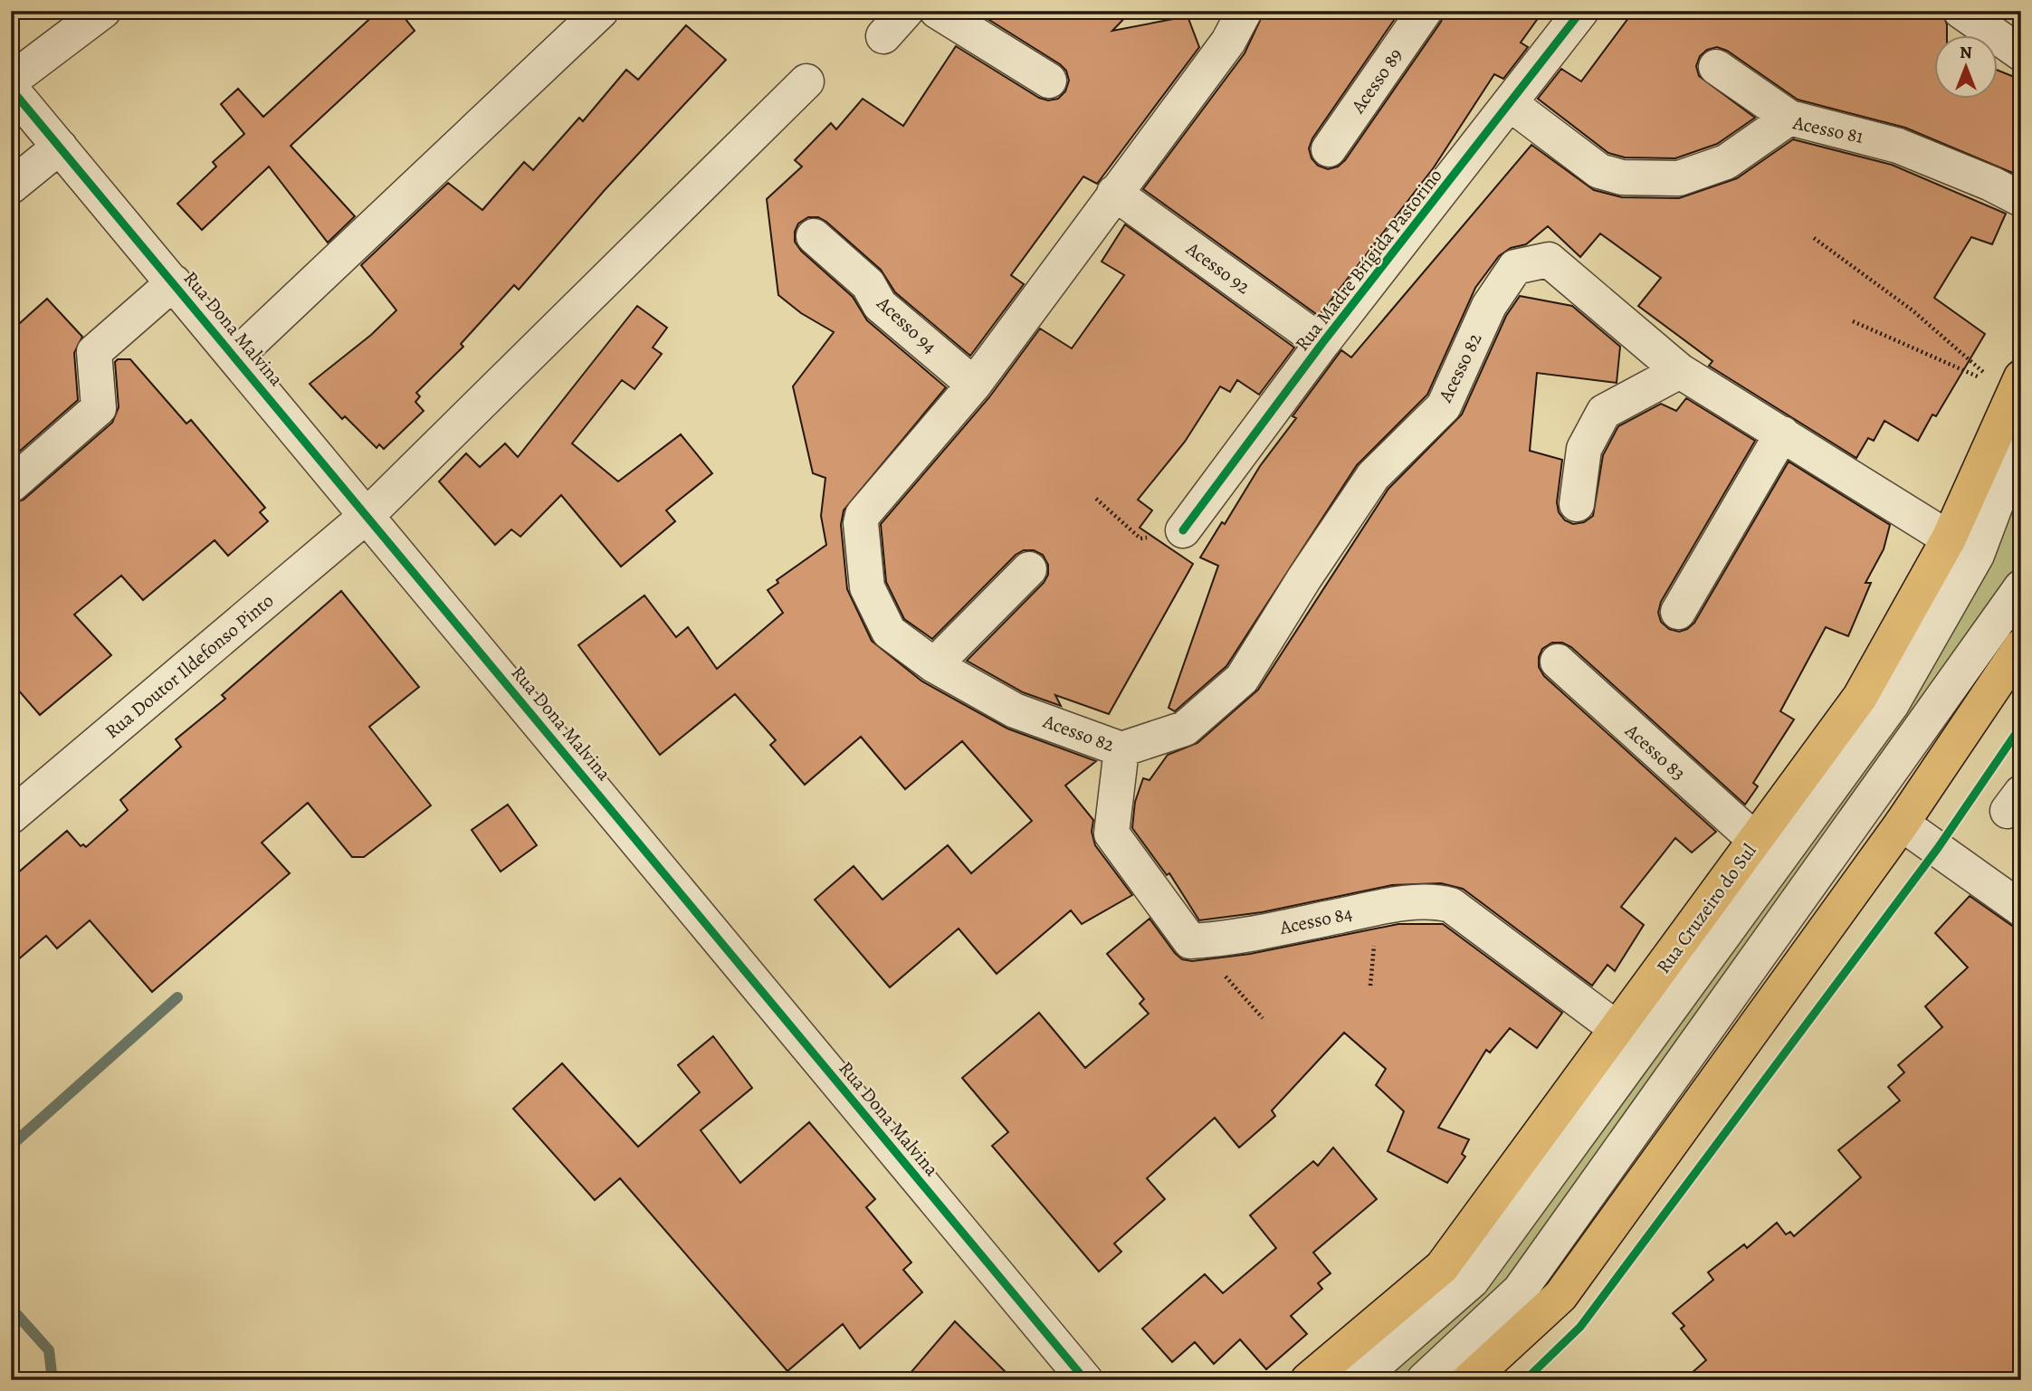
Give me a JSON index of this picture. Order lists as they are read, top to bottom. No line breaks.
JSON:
{"streets":{"main road":["Rua Cruzeiro do Sul"],"street":["Acesso 89","Acesso 81","Rua Madre Brígida Pastorino","Acesso 92","Acesso 94","Rua Dona Malvina","Acesso 82","Rua Doutor Ildefonso Pinto","Acesso 83","Acesso 84"]},"crossings":[["Acesso 81","Rua Madre Brígida Pastorino"],["Rua Madre Brígida Pastorino","Acesso 92"],["Acesso 92","Acesso 82"],["Acesso 94","Acesso 82"],["Rua Dona Malvina","Rua Doutor Ildefonso Pinto"],["Acesso 82","Rua Cruzeiro do Sul"],["Acesso 83","Rua Cruzeiro do Sul"],["Rua Cruzeiro do Sul","Acesso 84"]],"north":"top"}
